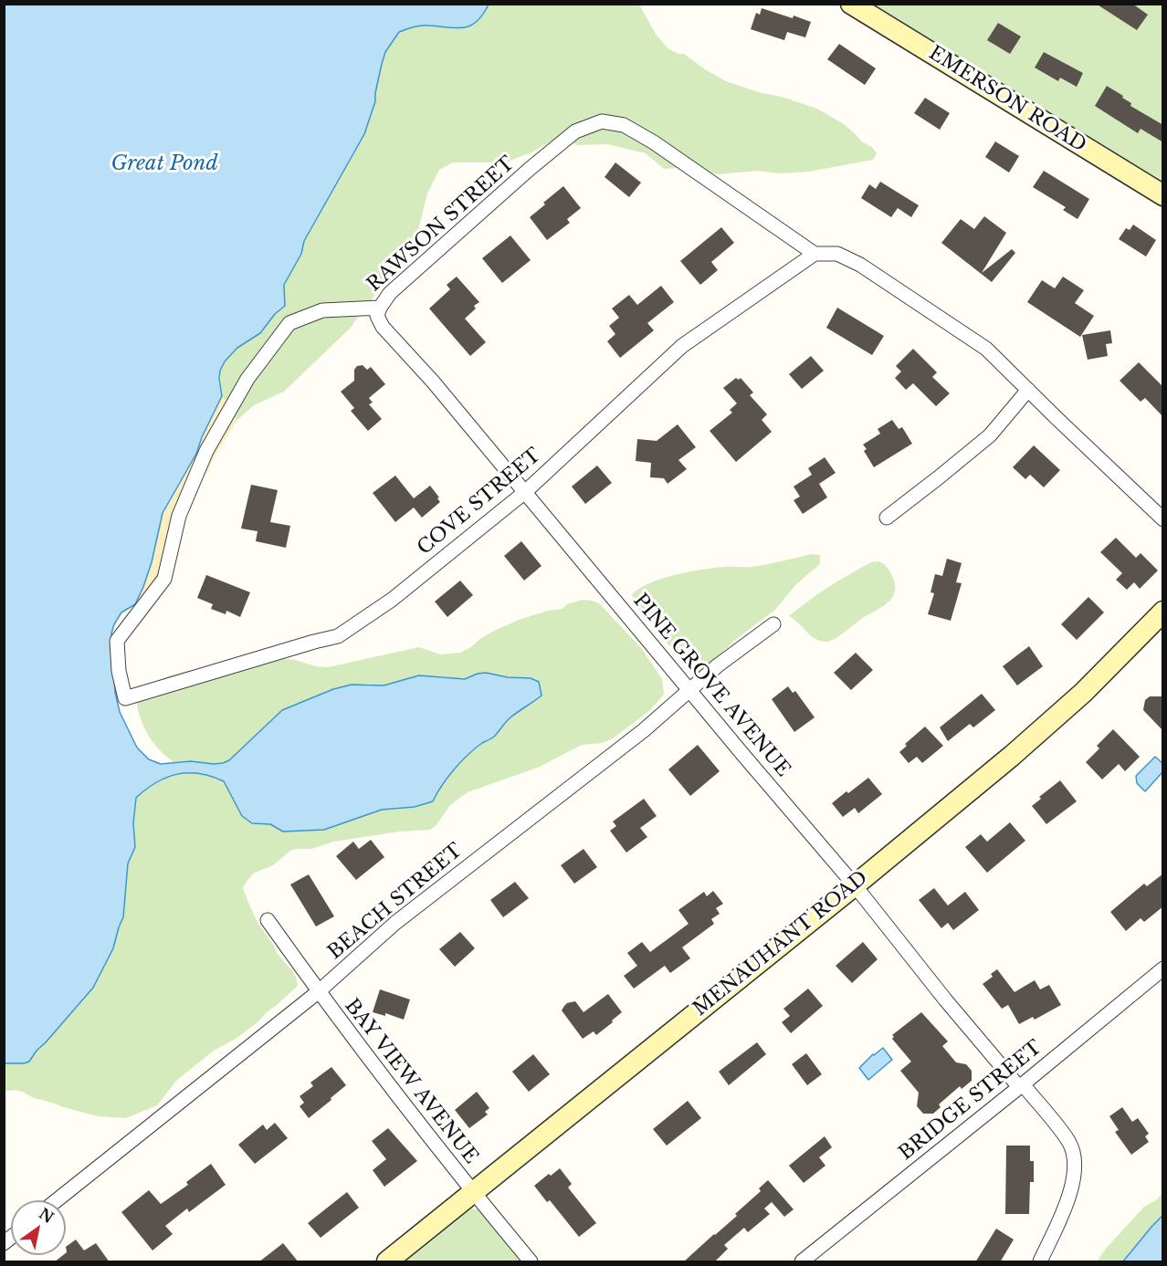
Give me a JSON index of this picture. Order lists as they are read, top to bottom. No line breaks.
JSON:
{"streets":{"main road":["EMERSON ROAD","MENAUHANT ROAD"],"street":["RAWSON STREET","COVE STREET","PINE GROVE AVENUE","BEACH STREET","BAY VIEW AVENUE","BRIDGE STREET"]},"crossings":[["RAWSON STREET","COVE STREET"],["RAWSON STREET","PINE GROVE AVENUE"],["COVE STREET","PINE GROVE AVENUE"],["PINE GROVE AVENUE","BEACH STREET"],["PINE GROVE AVENUE","MENAUHANT ROAD"],["PINE GROVE AVENUE","BRIDGE STREET"],["BEACH STREET","BAY VIEW AVENUE"],["MENAUHANT ROAD","BAY VIEW AVENUE"]],"water":["Great Pond"],"north":"top right"}
